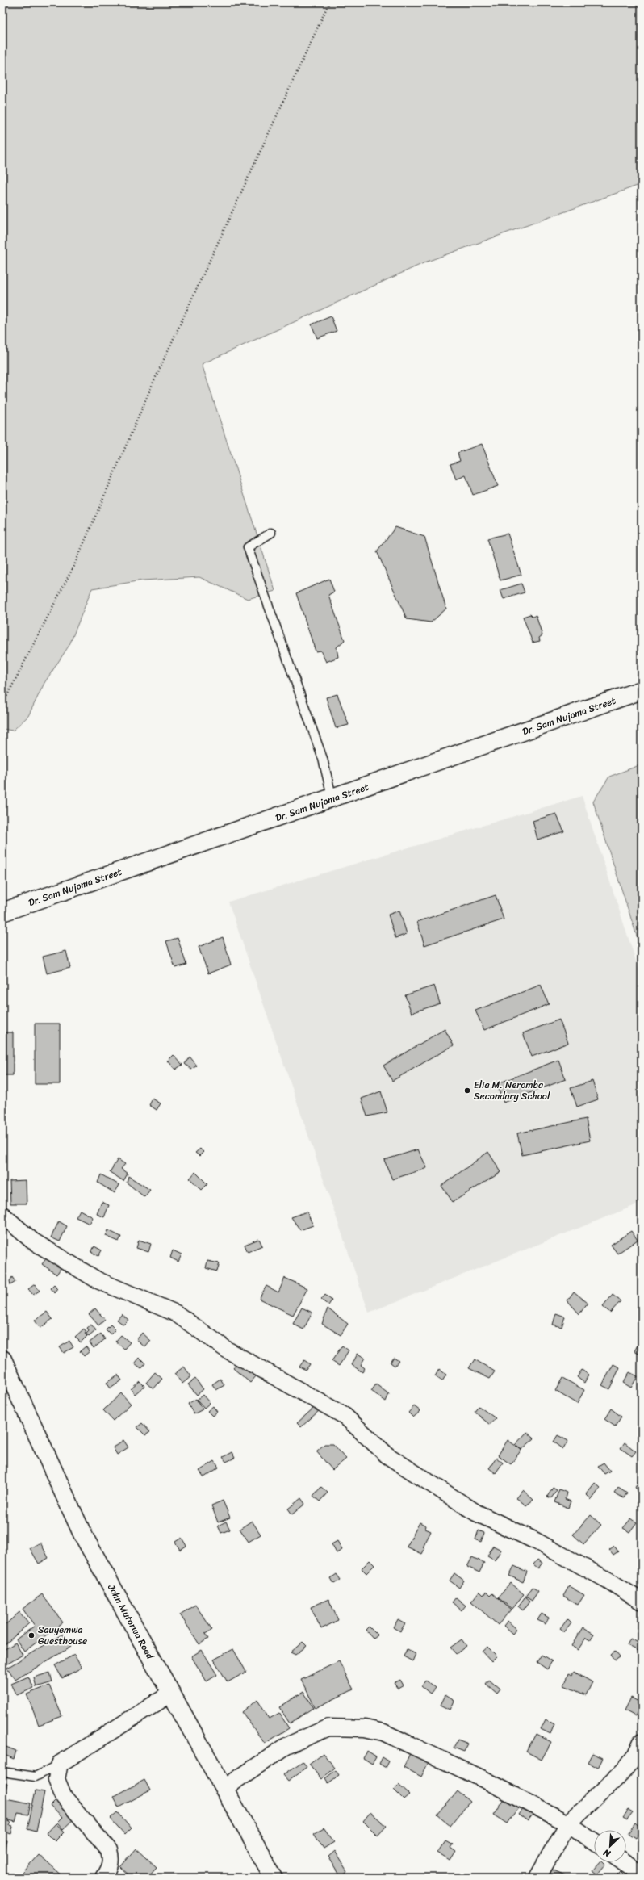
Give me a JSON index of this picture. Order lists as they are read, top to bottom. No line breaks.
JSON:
{"streets":{"street":["Dr. Sam Nujoma Street","John Mutorwa Road"]},"places":["Elia M. Neromba Secondary School","Sauyemwa Guesthouse"],"north":"bottom left"}
